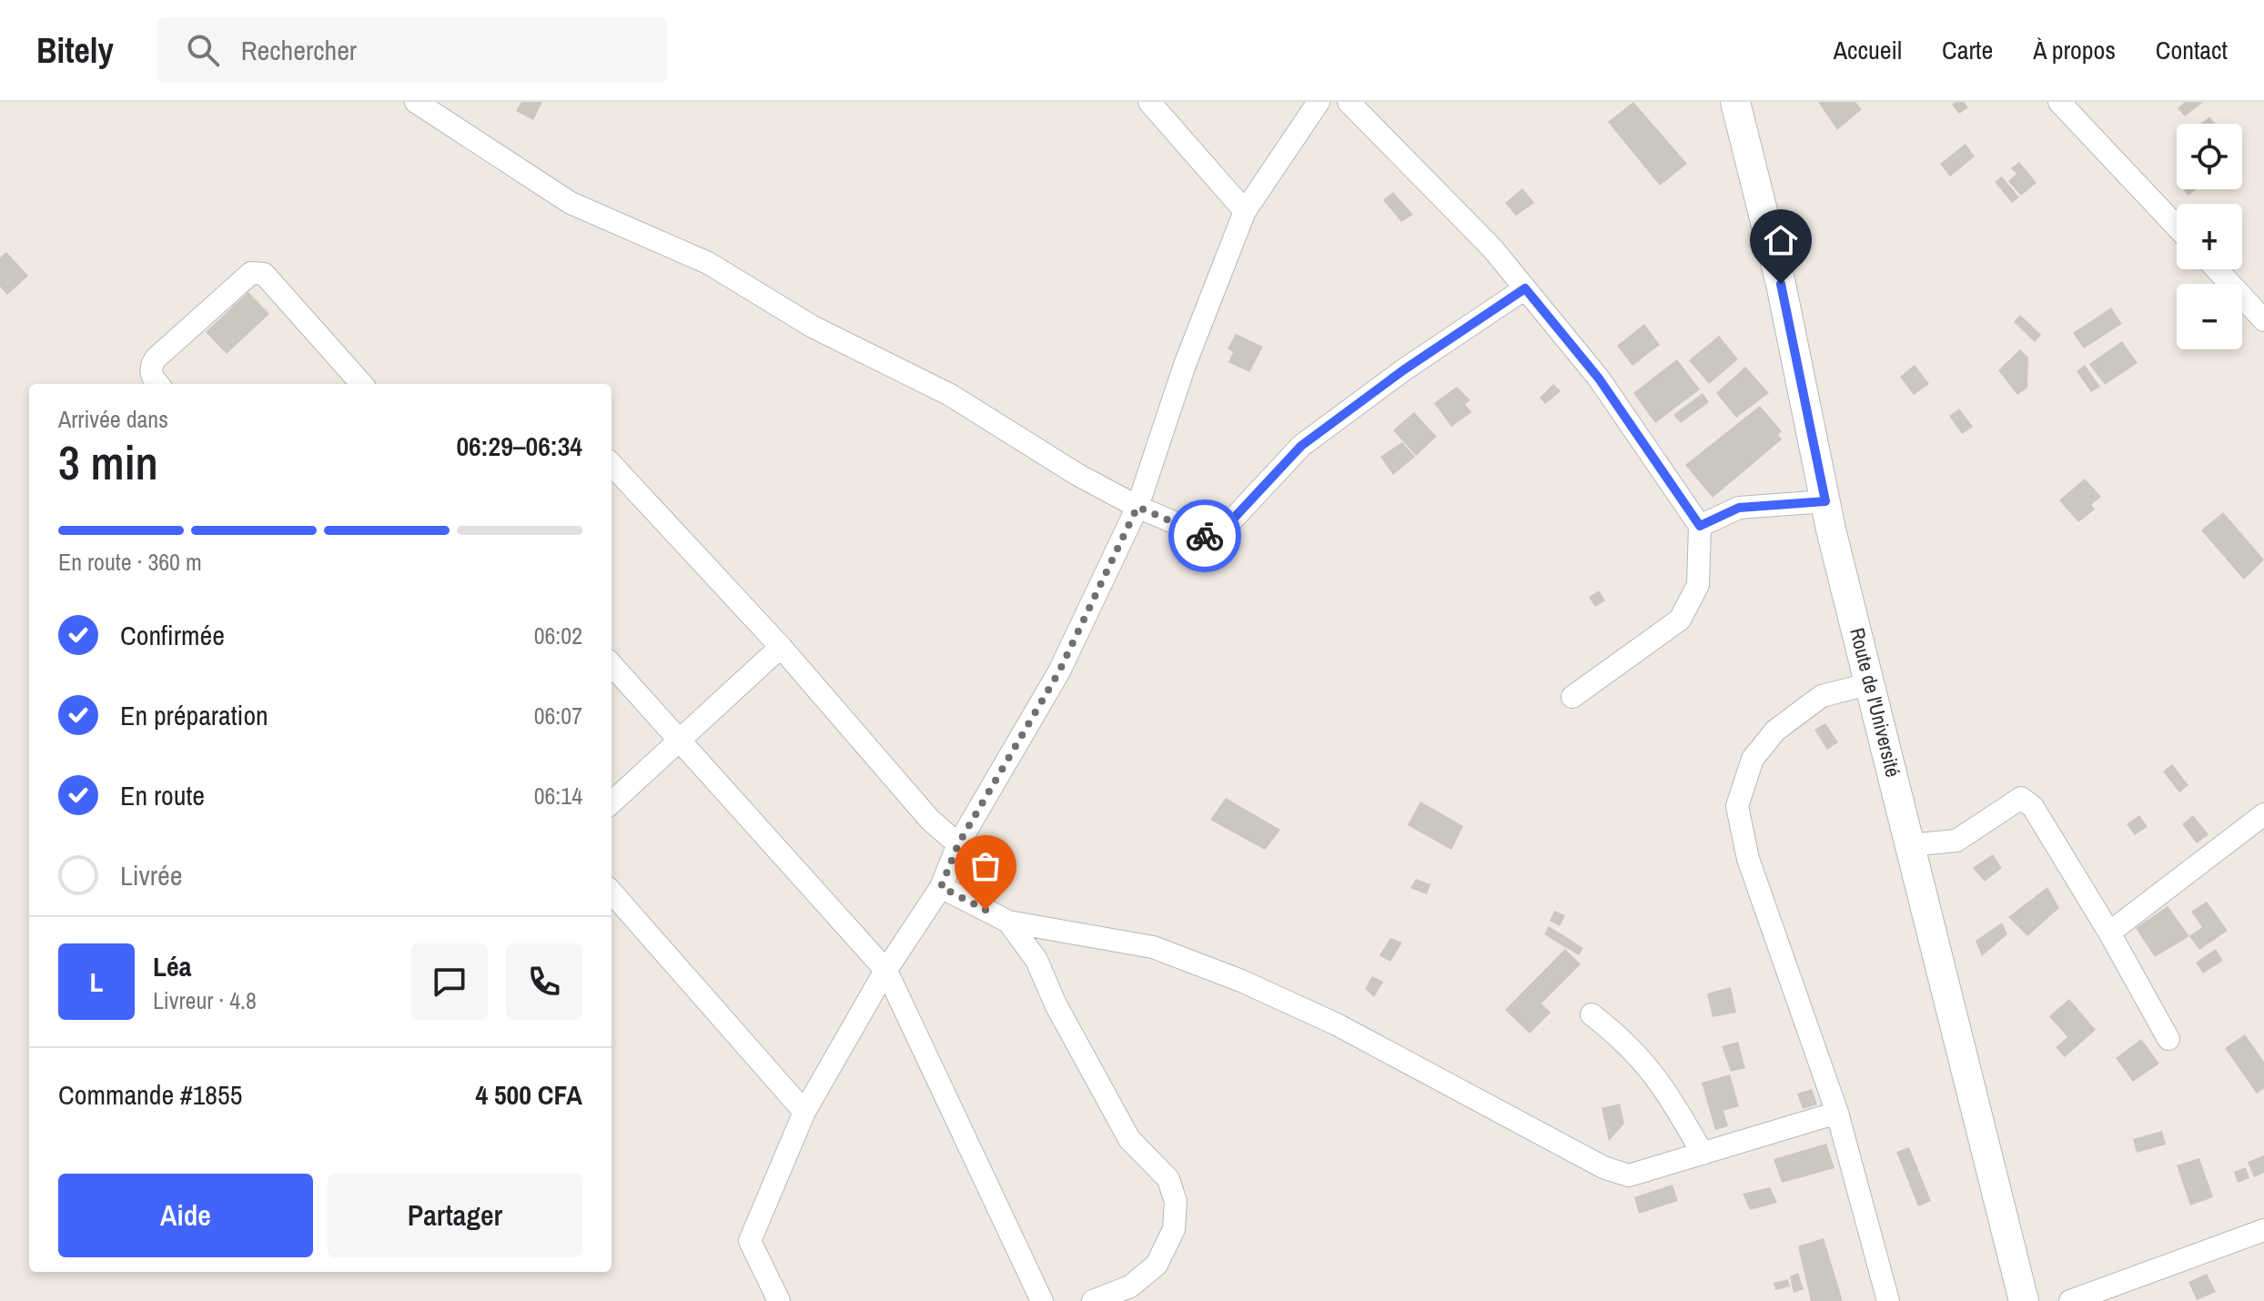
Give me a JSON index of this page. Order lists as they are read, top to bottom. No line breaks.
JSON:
{"streets":{"street":["Route de l'Université"]},"page":{"header":"Bitely","search":"Rechercher","nav":["Accueil","Carte","À propos","Contact"],"map_buttons":["+","−"],"heading":["3 min","Arrivée dans","06:29–06:34"],"panel":["Léa","Livreur · 4.8","Commande #1855","4 500 CFA"],"bar":"En route · 360 m","list":[["Confirmée","06:02"],["En préparation","06:07"],["En route","06:14"],"Livrée"],"round":"L","buttons":["Aide","Partager"]}}
